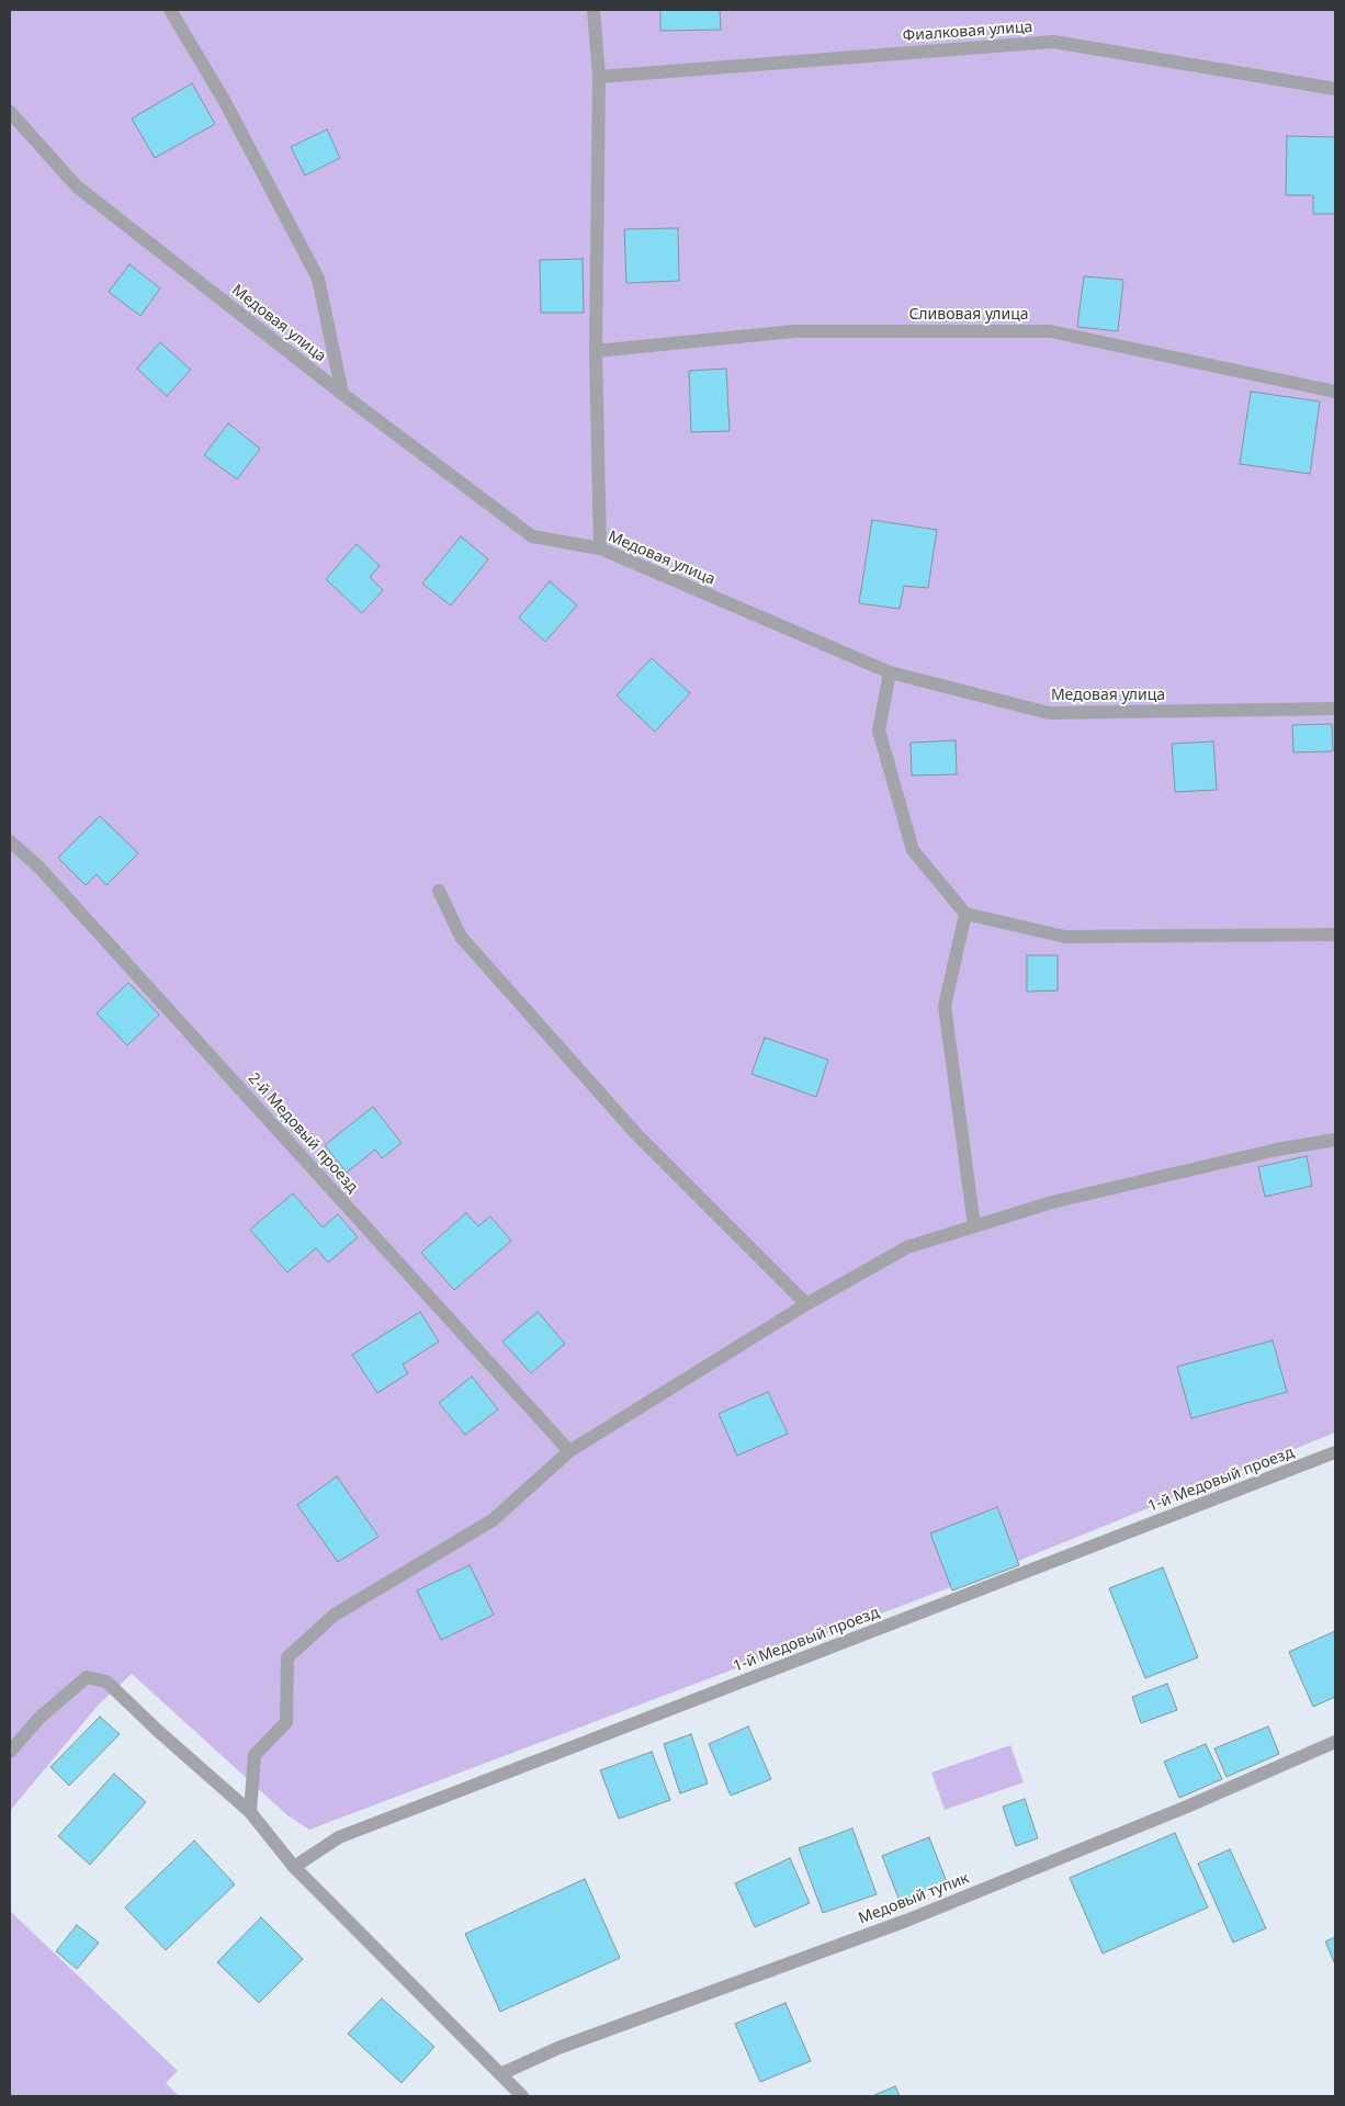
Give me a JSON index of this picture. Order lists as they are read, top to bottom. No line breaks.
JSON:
{"streets":{"street":["Фиалковая улица","Сливовая улица","Медовая улица","2-й Медовый проезд","1-й Медовый проезд","Медовый тупик"]}}
